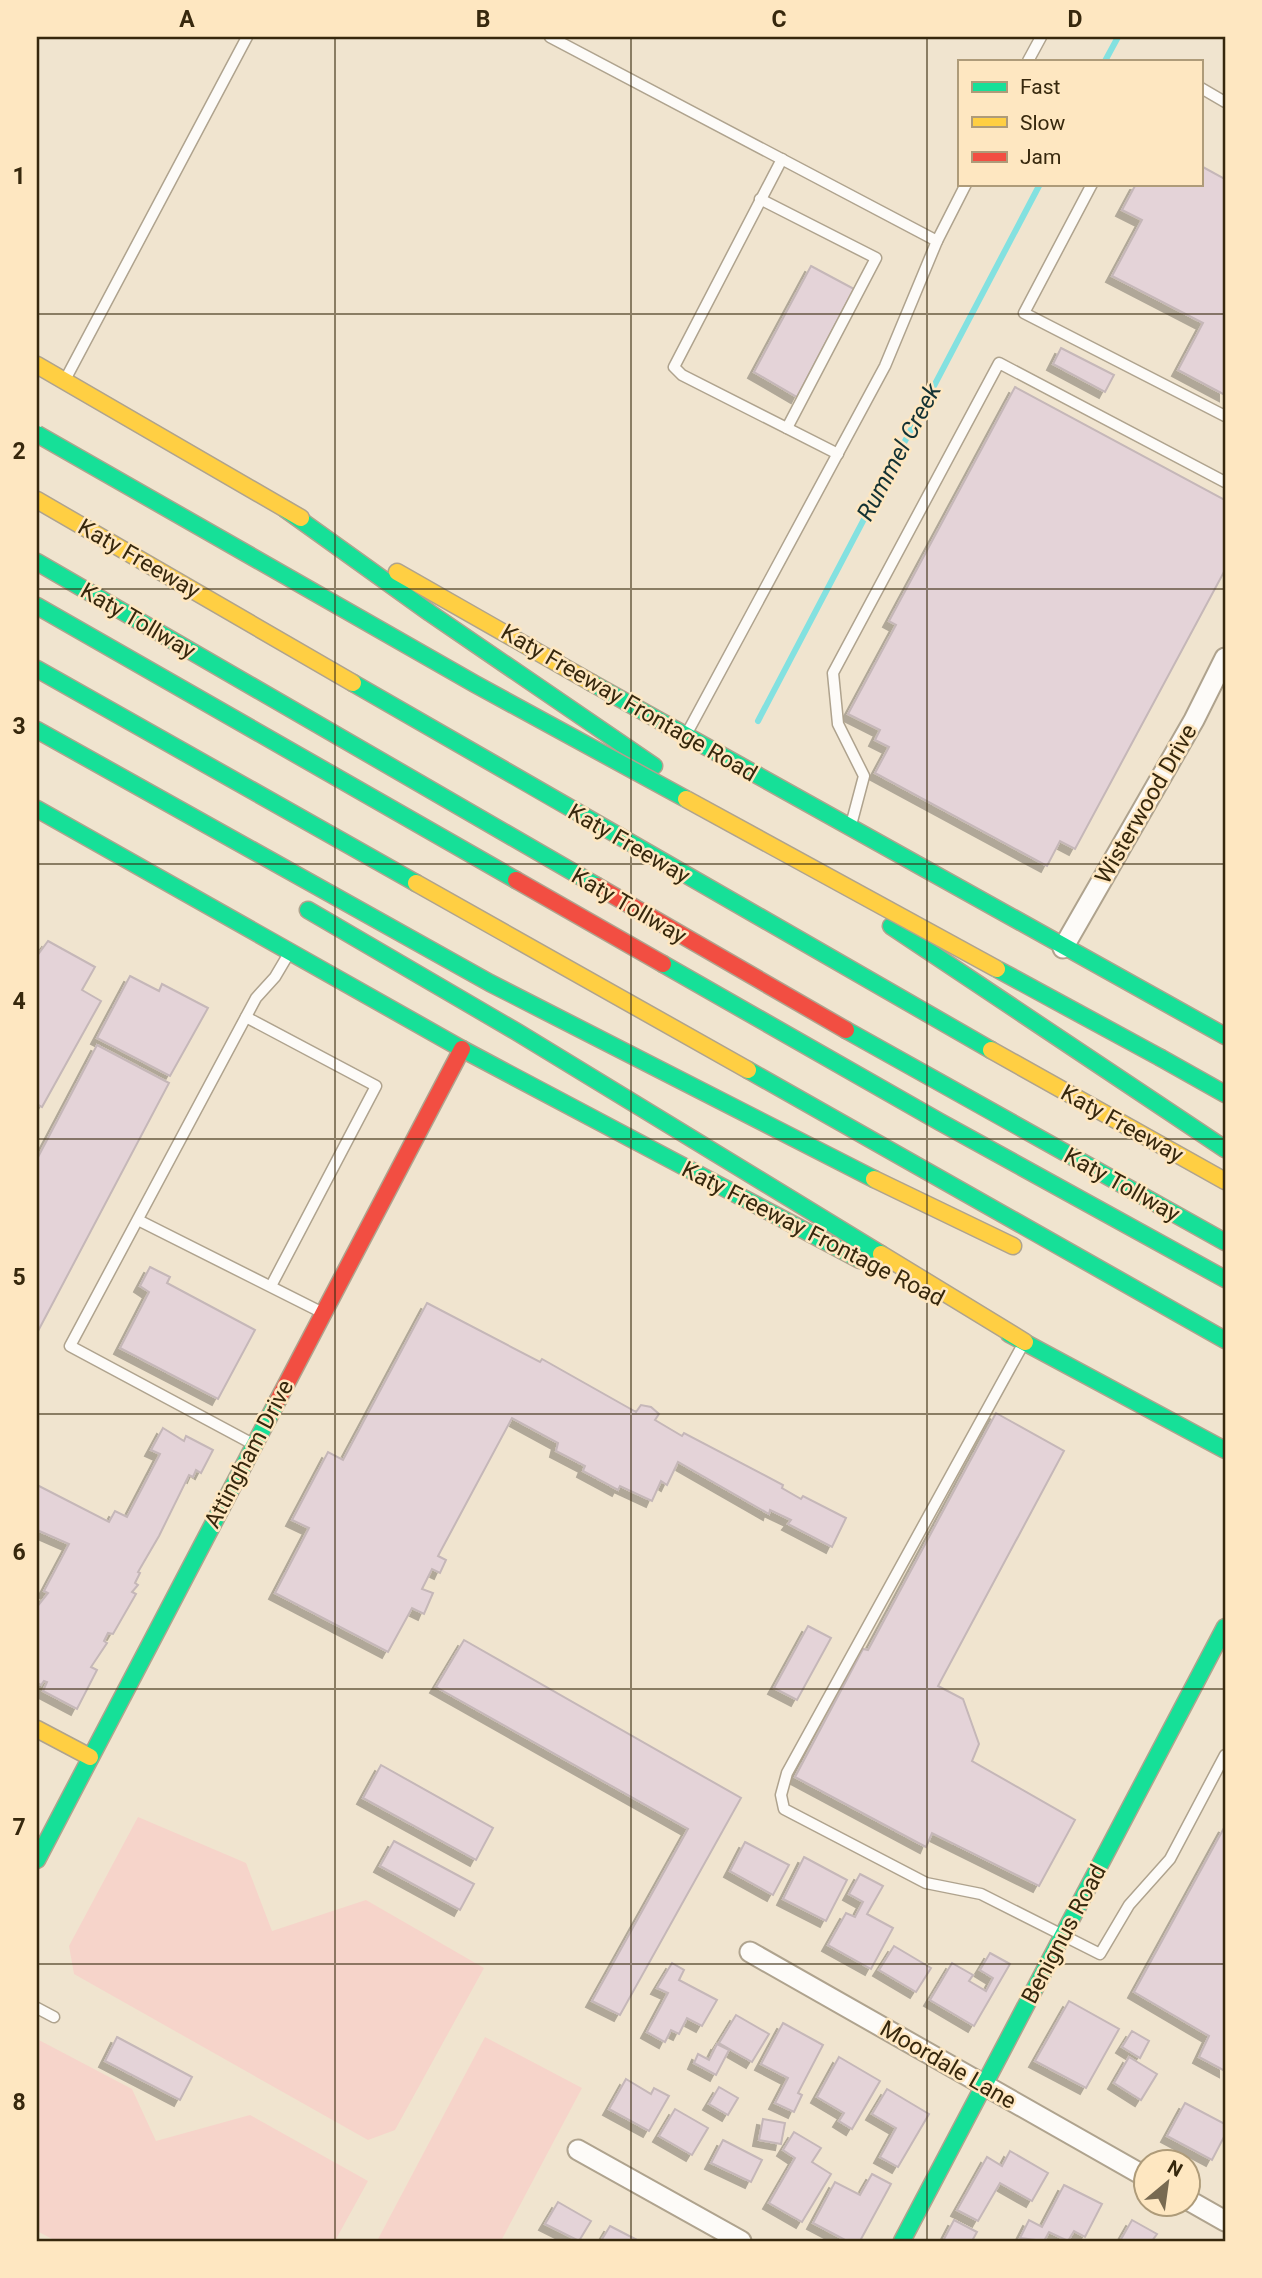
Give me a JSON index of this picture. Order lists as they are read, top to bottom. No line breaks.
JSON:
{"streets":{"main road":["Katy Freeway","Katy Tollway","Katy Freeway Frontage Road","Attingham Drive","Benignus Road"],"street":["Wisterwood Drive","Moordale Lane"]},"crossings":[["Katy Freeway Frontage Road","Wisterwood Drive"],["Katy Freeway Frontage Road","Attingham Drive"],["Benignus Road","Moordale Lane"]],"water":["Rummel Creek"],"legend":["Fast","Slow","Jam"],"north":"top right","grid":{"columns":["A","B","C","D"],"rows":["1","2","3","4","5","6","7","8"]}}
